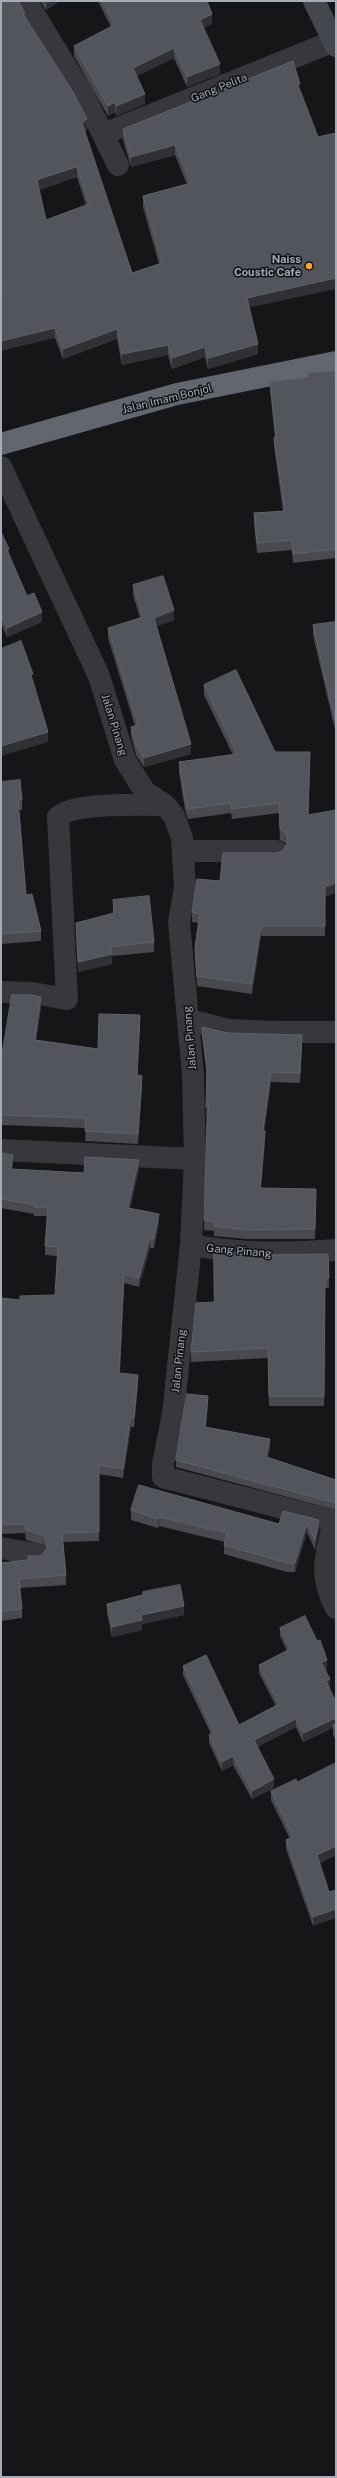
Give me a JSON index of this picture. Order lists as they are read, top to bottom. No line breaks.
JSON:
{"streets":{"highway":["Jalan Imam Bonjol"],"street":["Gang Pelita","Jalan Pinang","Gang Pinang"]},"crossings":[["Jalan Pinang","Gang Pinang"]],"places":["Naiss Coustic Cafe"]}
